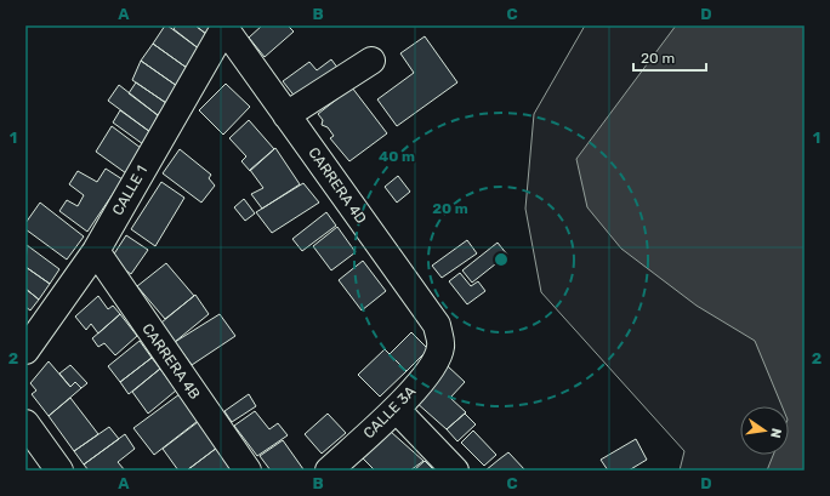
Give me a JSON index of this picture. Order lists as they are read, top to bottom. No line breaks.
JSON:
{"streets":{"street":["CARRERA 4D","CALLE 1","CARRERA 4B","CALLE 3A"]},"crossings":[["CARRERA 4D","CALLE 1"],["CARRERA 4D","CALLE 3A"],["CALLE 1","CARRERA 4B"]],"scale_bar":"20 m","north":"right","grid":{"columns":["A","B","C","D"],"rows":["1","2"]},"rings":["40 m","20 m"]}
